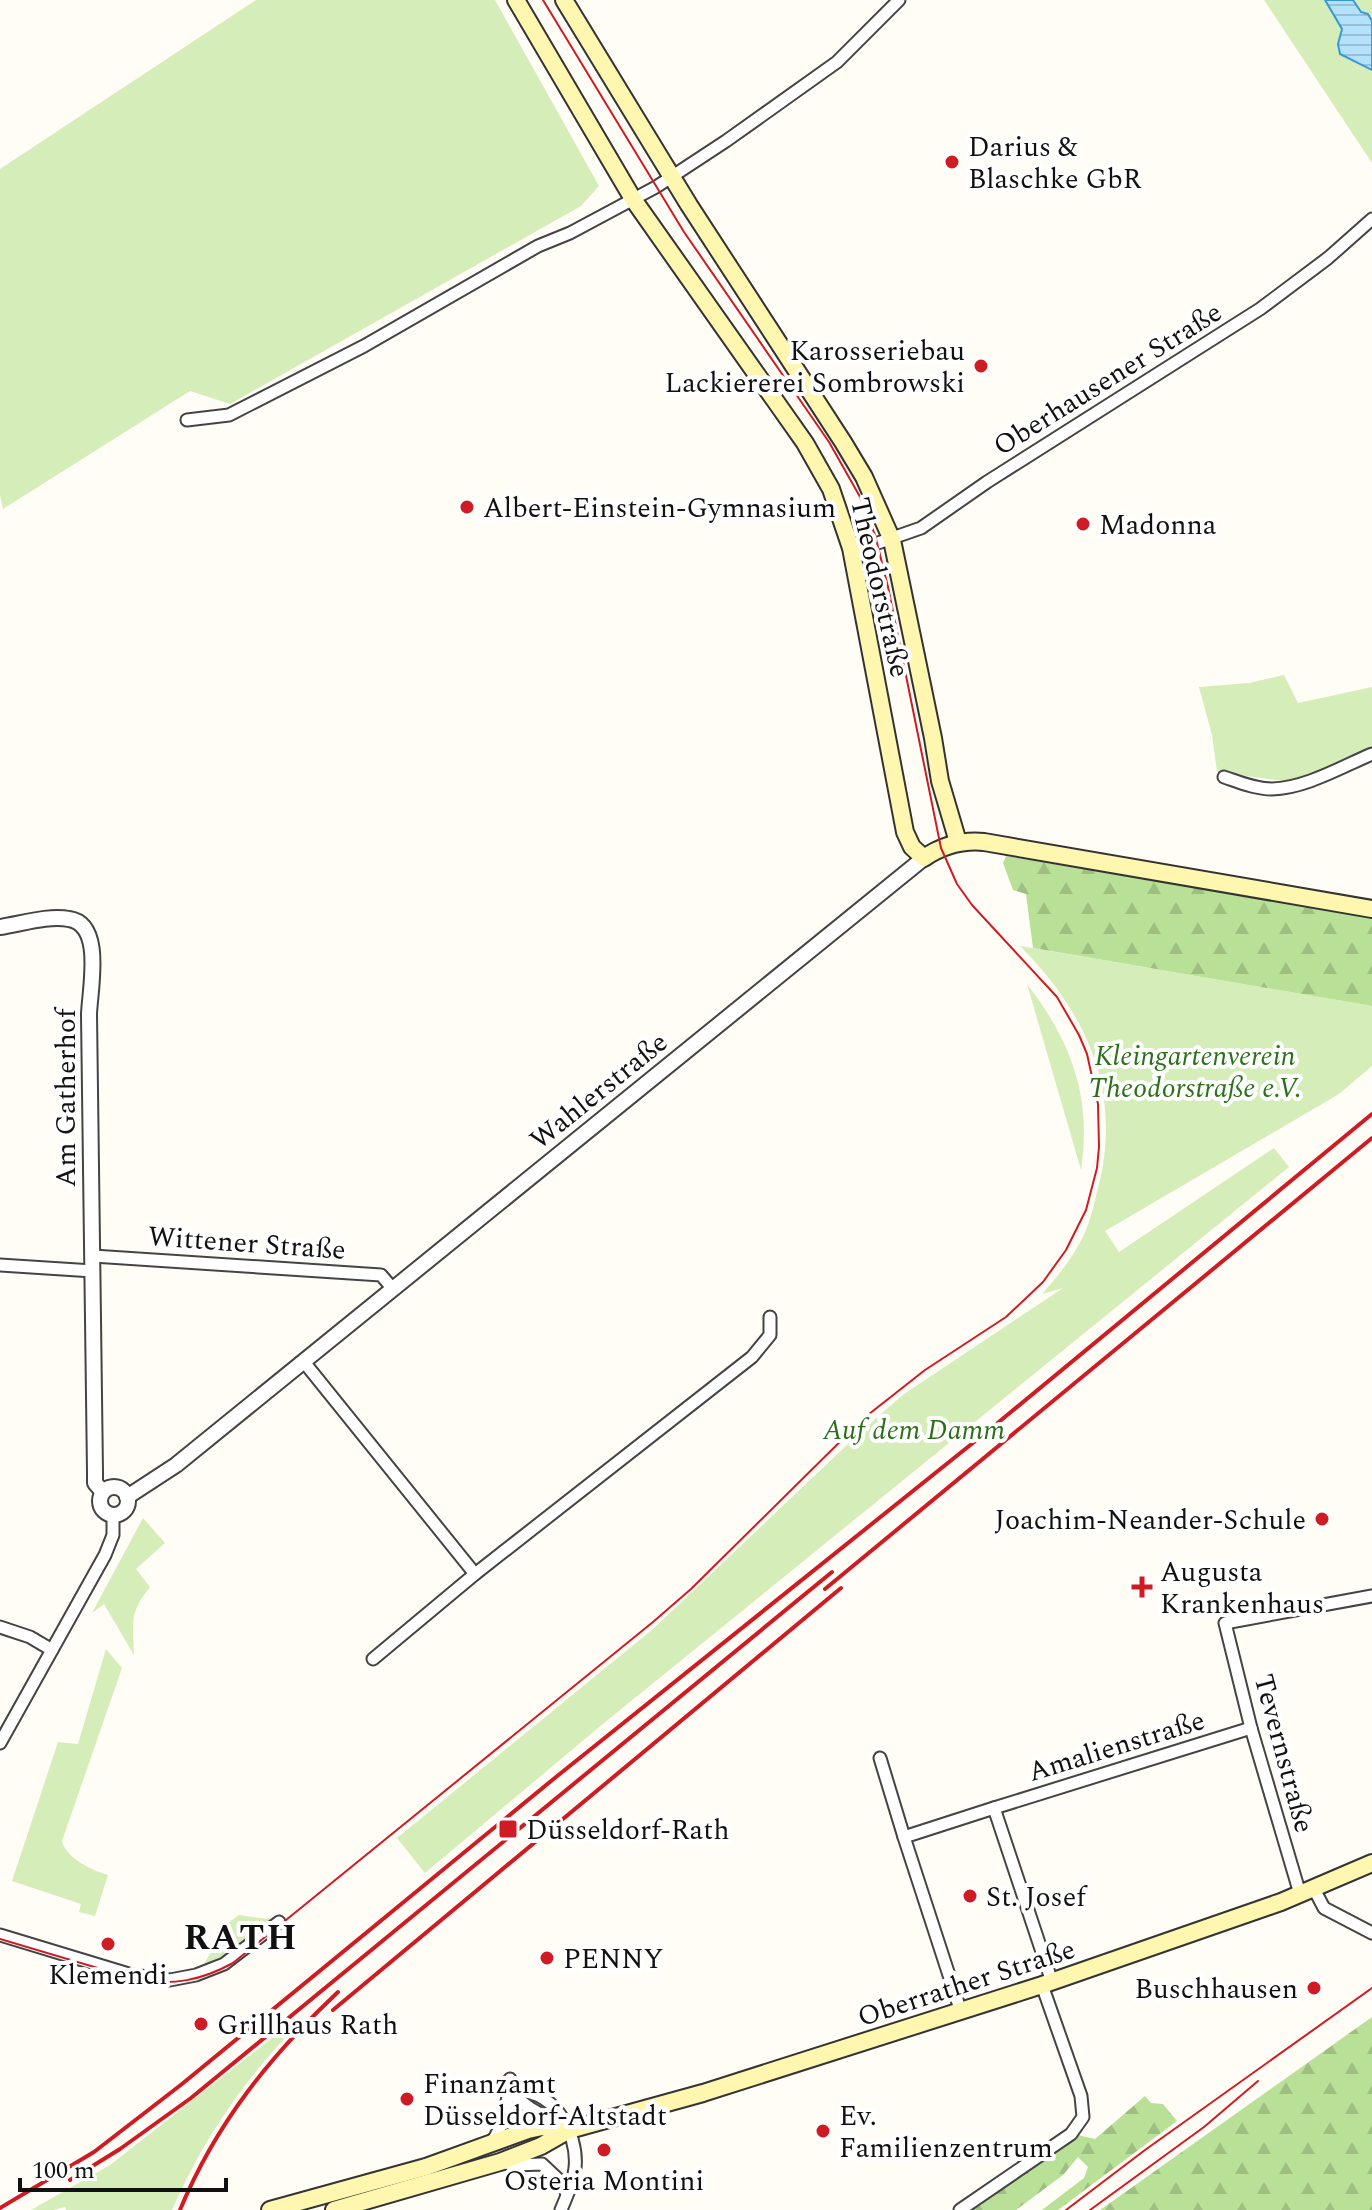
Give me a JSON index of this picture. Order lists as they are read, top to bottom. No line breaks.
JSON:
{"streets":{"main road":["Theodorstraße","Oberrather Straße"],"street":["Oberhausener Straße","Wahlerstraße","Am Gatherhof","Wittener Straße","Amalienstraße","Tevernstraße"]},"crossings":[["Oberhausener Straße","Theodorstraße"],["Theodorstraße","Wahlerstraße"],["Wahlerstraße","Am Gatherhof"],["Wahlerstraße","Wittener Straße"],["Am Gatherhof","Wittener Straße"],["Amalienstraße","Tevernstraße"],["Tevernstraße","Oberrather Straße"]],"districts":["RATH"],"parks":["Kleingartenverein Theodorstraße e.V.","Auf dem Damm"],"places":{"other":["Darius & Blaschke GbR","Karosseriebau Lackiererei Sombrowski","Albert-Einstein-Gymnasium","Madonna","Joachim-Neander-Schule","St. Josef","Klemendi","PENNY","Buschhausen","Grillhaus Rath","Finanzamt Düsseldorf-Altstadt","Ev. Familienzentrum","Osteria Montini"],"health":["Augusta Krankenhaus"],"transit":["Düsseldorf-Rath"]},"scale_bar":"100 m"}
